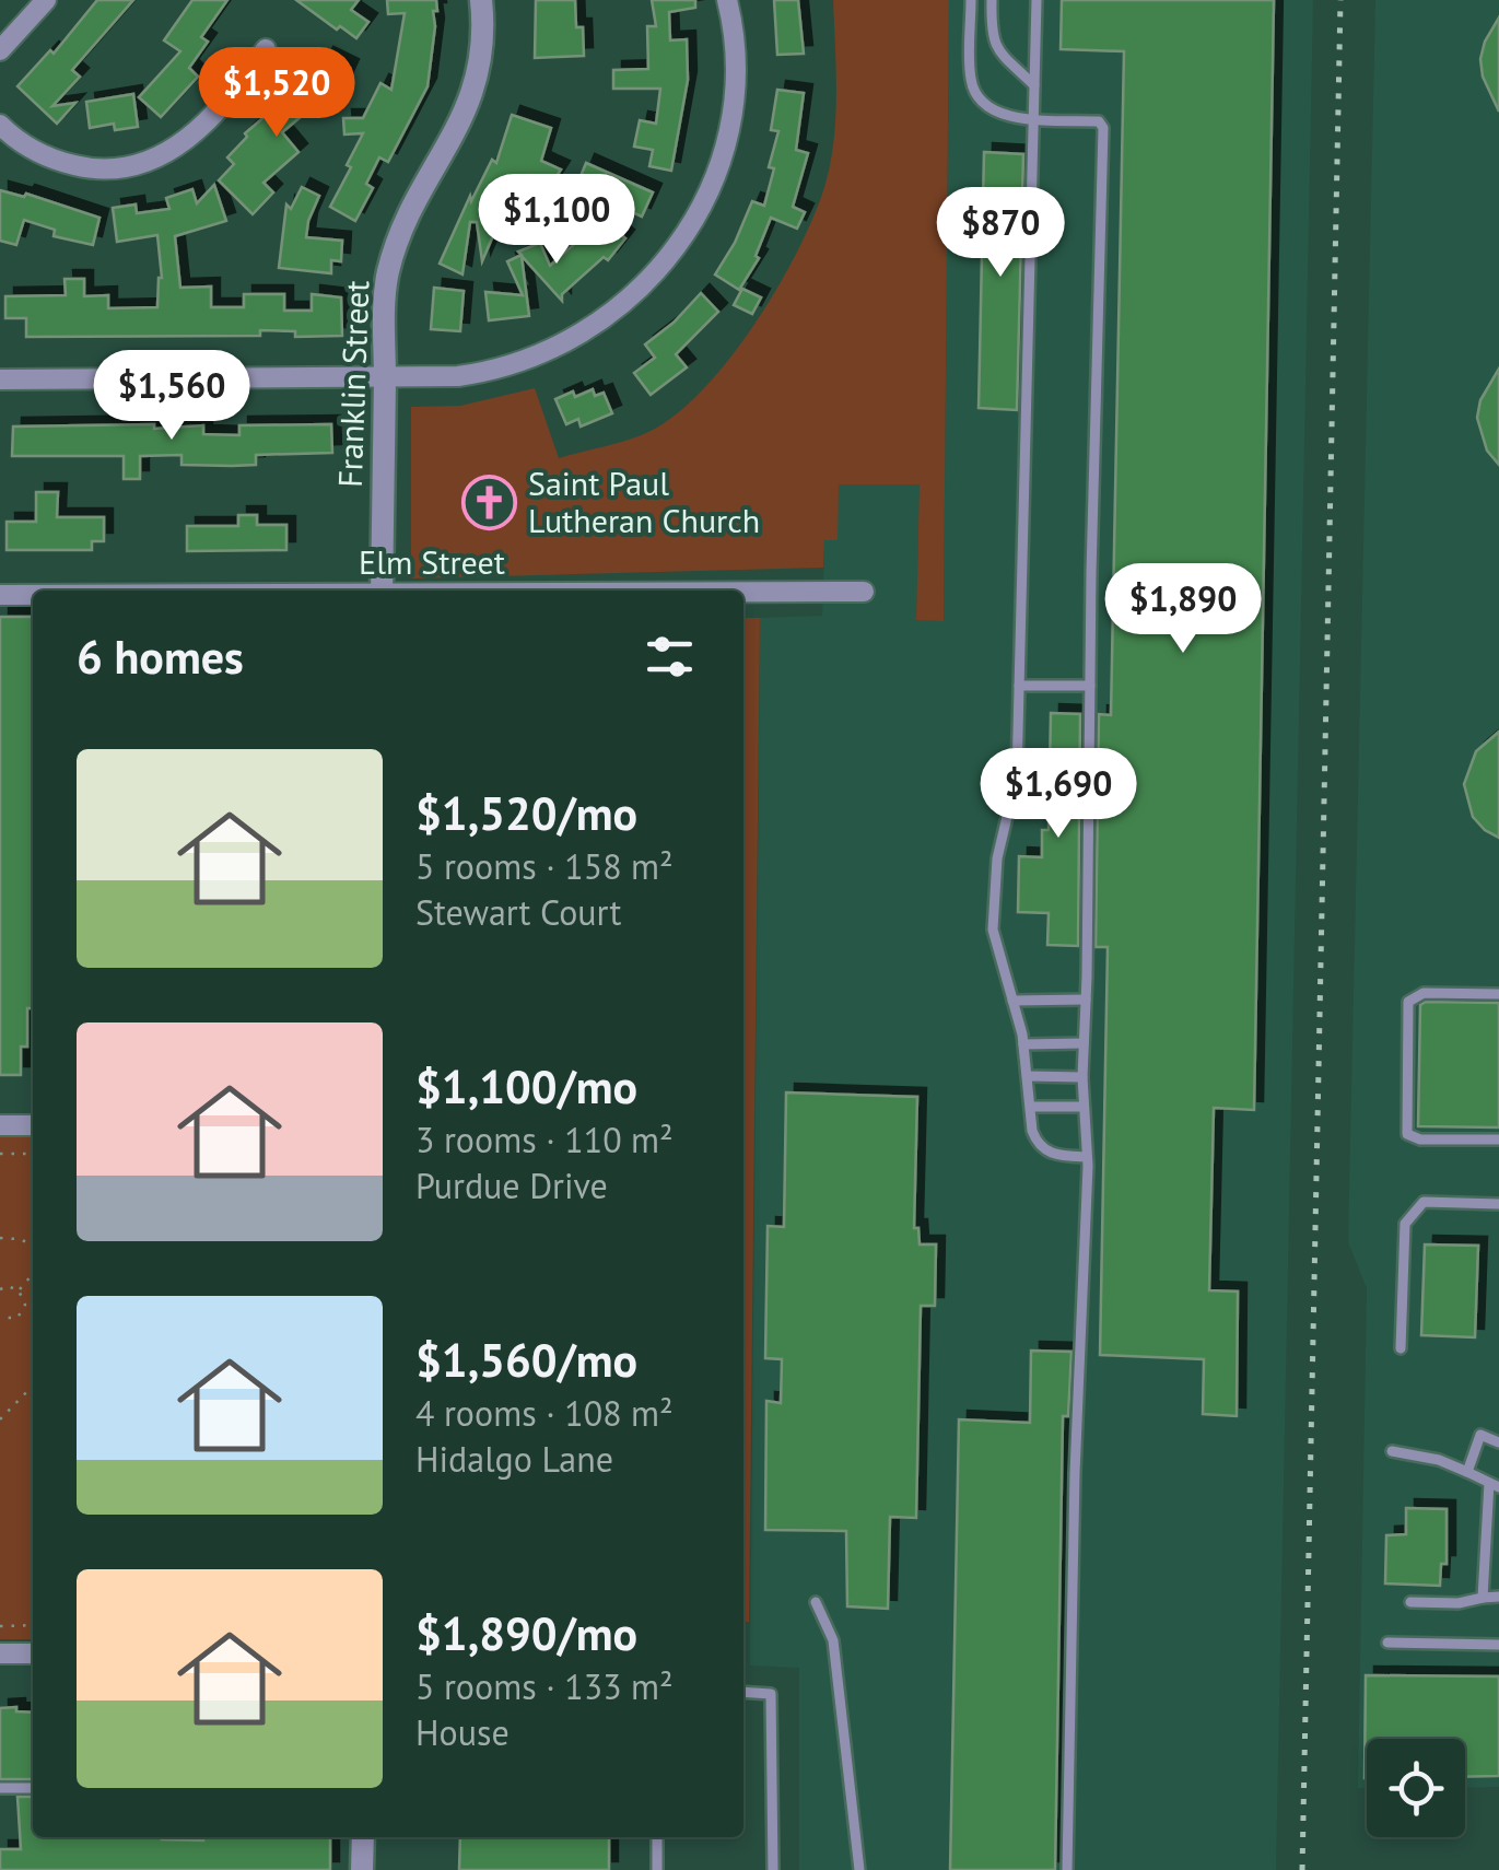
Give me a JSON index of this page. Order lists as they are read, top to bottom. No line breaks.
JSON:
{"streets":{"street":["Franklin Street","Elm Street"]},"places":{"church":["Saint Paul Lutheran Church"]},"page":{"price":["$1,520","$1,100","$870","$1,560","$1,890","$1,690"],"heading":"6 homes","list":[{"name":"$1,520/mo","note":"5 rooms · 158 m² · Stewart Court"},{"name":"$1,100/mo","note":"3 rooms · 110 m² · Purdue Drive"},{"name":"$1,560/mo","note":"4 rooms · 108 m² · Hidalgo Lane"},{"name":"$1,890/mo","note":"5 rooms · 133 m² · House"}]}}
